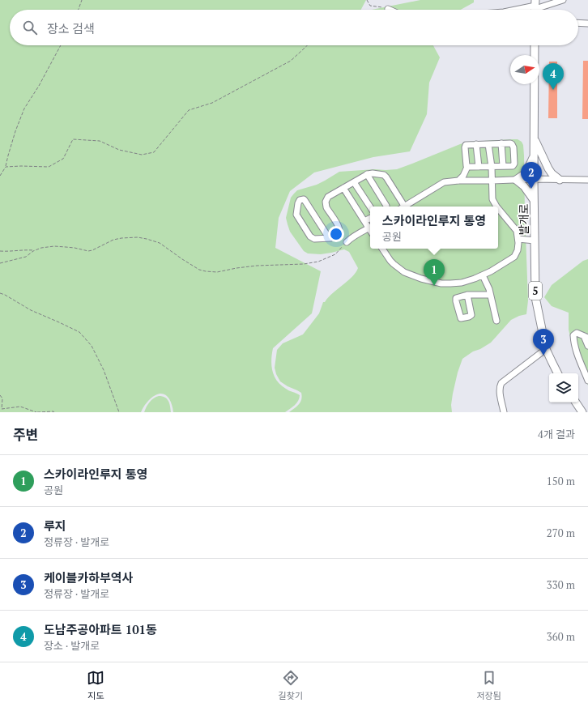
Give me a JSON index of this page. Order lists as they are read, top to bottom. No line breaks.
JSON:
{"streets":{"main road":["발개로","5"]},"north":"right","page":{"search":"장소 검색","pins":["4","2","1","3"],"popup":["스카이라인루지 통영","공원"],"heading":["주변","4개 결과"],"list":[{"mark":"1","name":"스카이라인루지 통영","note":"공원","value":"150 m"},{"mark":"2","name":"루지","note":"정류장 · 발개로","value":"270 m"},{"mark":"3","name":"케이블카하부역사","note":"정류장 · 발개로","value":"330 m"},{"mark":"4","name":"도남주공아파트 101동","note":"장소 · 발개로","value":"360 m"}],"nav":["지도","길찾기","저장됨"]}}
